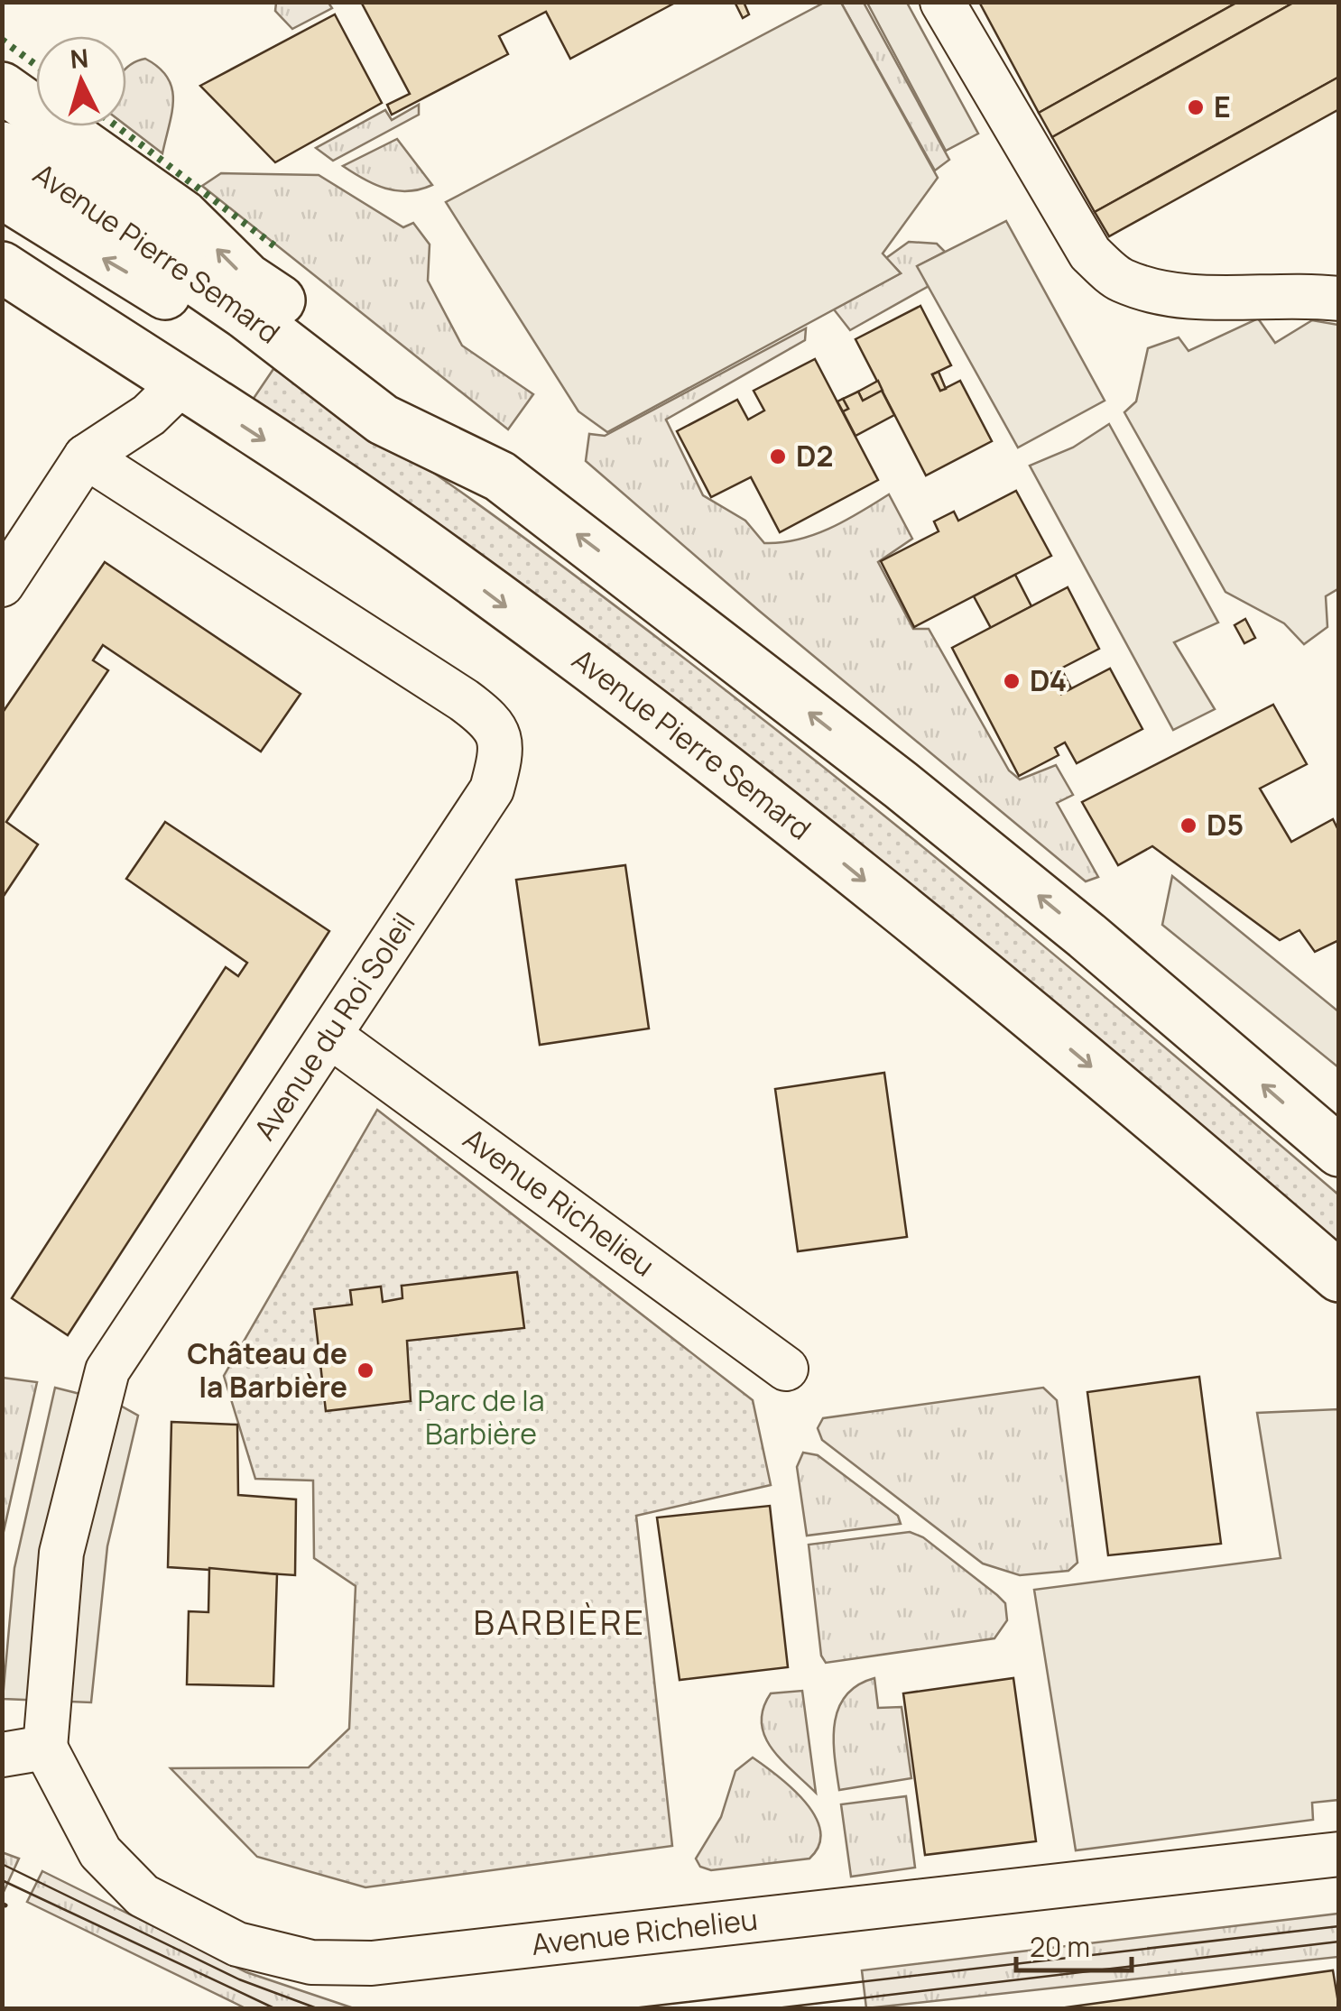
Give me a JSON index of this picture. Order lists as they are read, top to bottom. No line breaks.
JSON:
{"streets":{"main road":["Avenue Pierre Semard"],"street":["Avenue du Roi Soleil","Avenue Richelieu"]},"crossings":[["Avenue du Roi Soleil","Avenue Richelieu"]],"districts":["BARBIÈRE"],"parks":["Parc de la Barbière"],"places":["E","D2","D4","D5","Château de la Barbière"],"scale_bar":"20 m","north":"top"}
